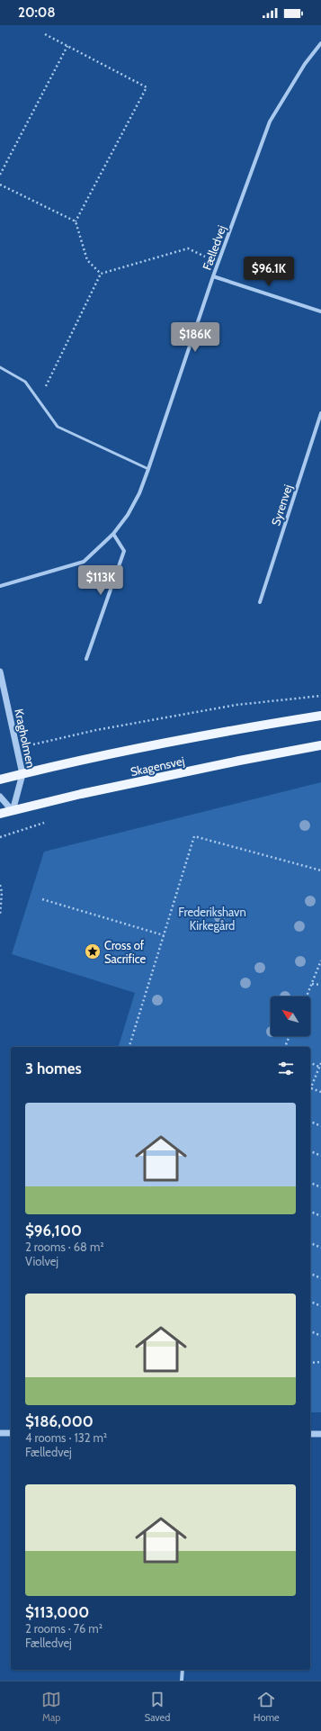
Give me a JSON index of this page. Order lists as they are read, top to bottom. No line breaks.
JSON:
{"streets":{"main road":["Skagensvej"],"street":["Fælledvej","Syrenvej","Kragholmen"]},"crossings":[["Kragholmen","Skagensvej"]],"parks":["Frederikshavn Kirkegård"],"places":{"place":["Cross of Sacrifice"]},"north":"top left","page":{"status":"20:08","price":["$96.1K","$186K","$113K"],"heading":"3 homes","list":[{"name":"$96,100","note":"2 rooms · 68 m² · Violvej"},{"name":"$186,000","note":"4 rooms · 132 m² · Fælledvej"},{"name":"$113,000","note":"2 rooms · 76 m² · Fælledvej"}],"tabs":["Map","Saved","Home"]}}
